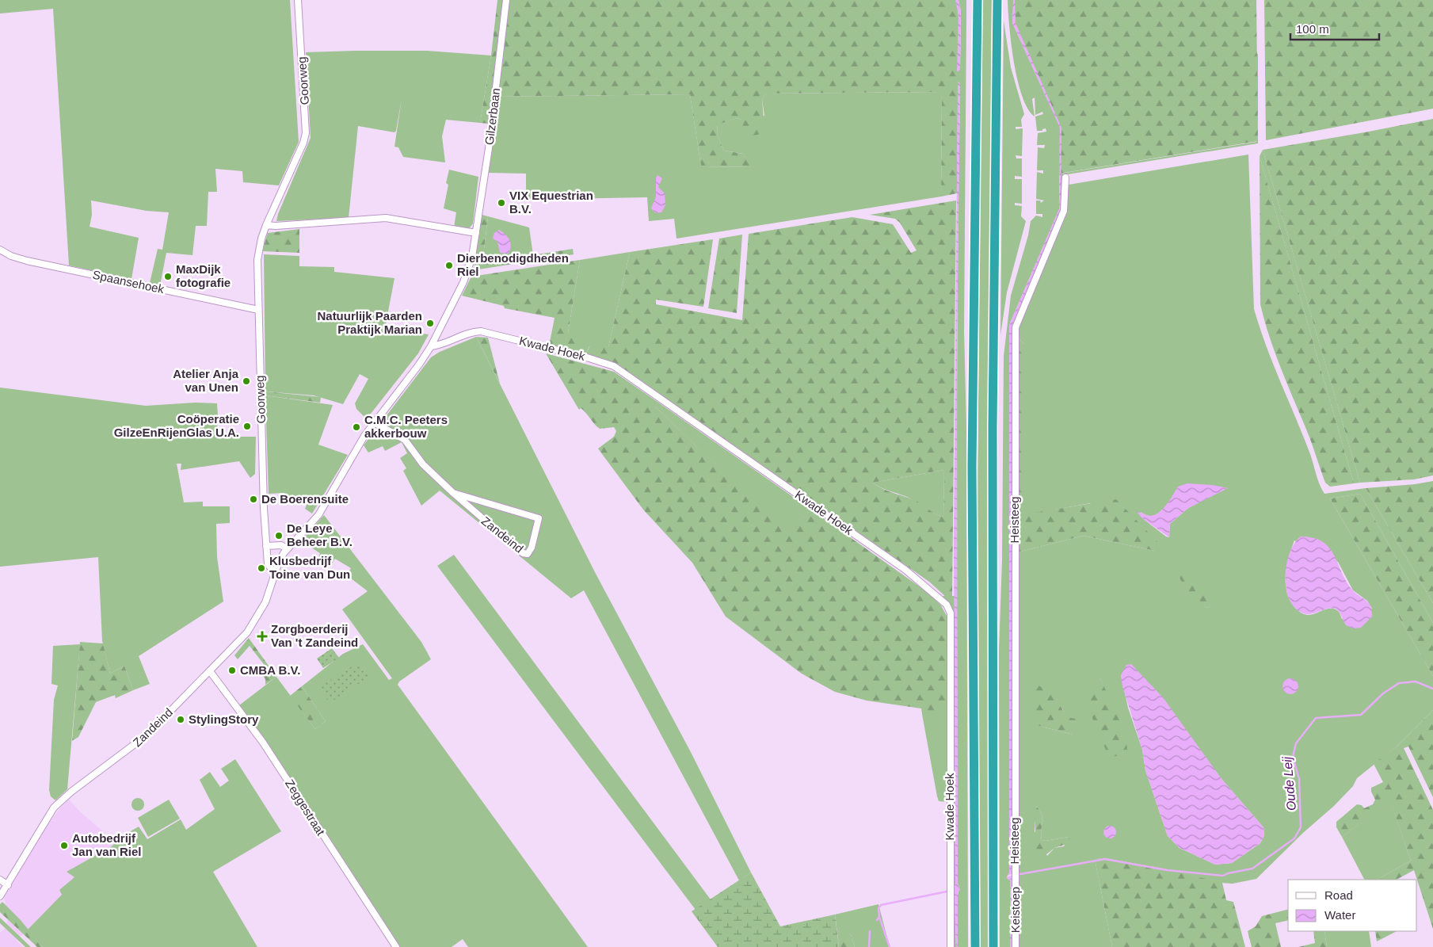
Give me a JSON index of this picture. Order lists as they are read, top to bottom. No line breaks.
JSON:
{"streets":{"street":["Goorweg","Gilzerbaan","Spaansehoek","Kwade Hoek","Heisteeg","Zandeind","Zeggestraat","Keistoep"]},"crossings":[["Goorweg","Spaansehoek"],["Goorweg","Zandeind"],["Gilzerbaan","Zandeind"],["Kwade Hoek","Zandeind"],["Heisteeg","Keistoep"],["Zandeind","Zeggestraat"]],"water":["Oude Leij"],"places":{"other":["VIX Equestrian B.V.","Dierbenodigdheden Riel","MaxDijk fotografie","Natuurlijk Paarden Praktijk Marian","Atelier Anja van Unen","Coöperatie GilzeEnRijenGlas U.A.","C.M.C. Peeters akkerbouw","De Boerensuite","De Leye Beheer B.V.","Klusbedrijf Toine van Dun","CMBA B.V.","StylingStory","Autobedrijf Jan van Riel"],"health":["Zorgboerderij Van 't Zandeind"]},"legend":["Road","Water"],"scale_bar":"100 m"}
